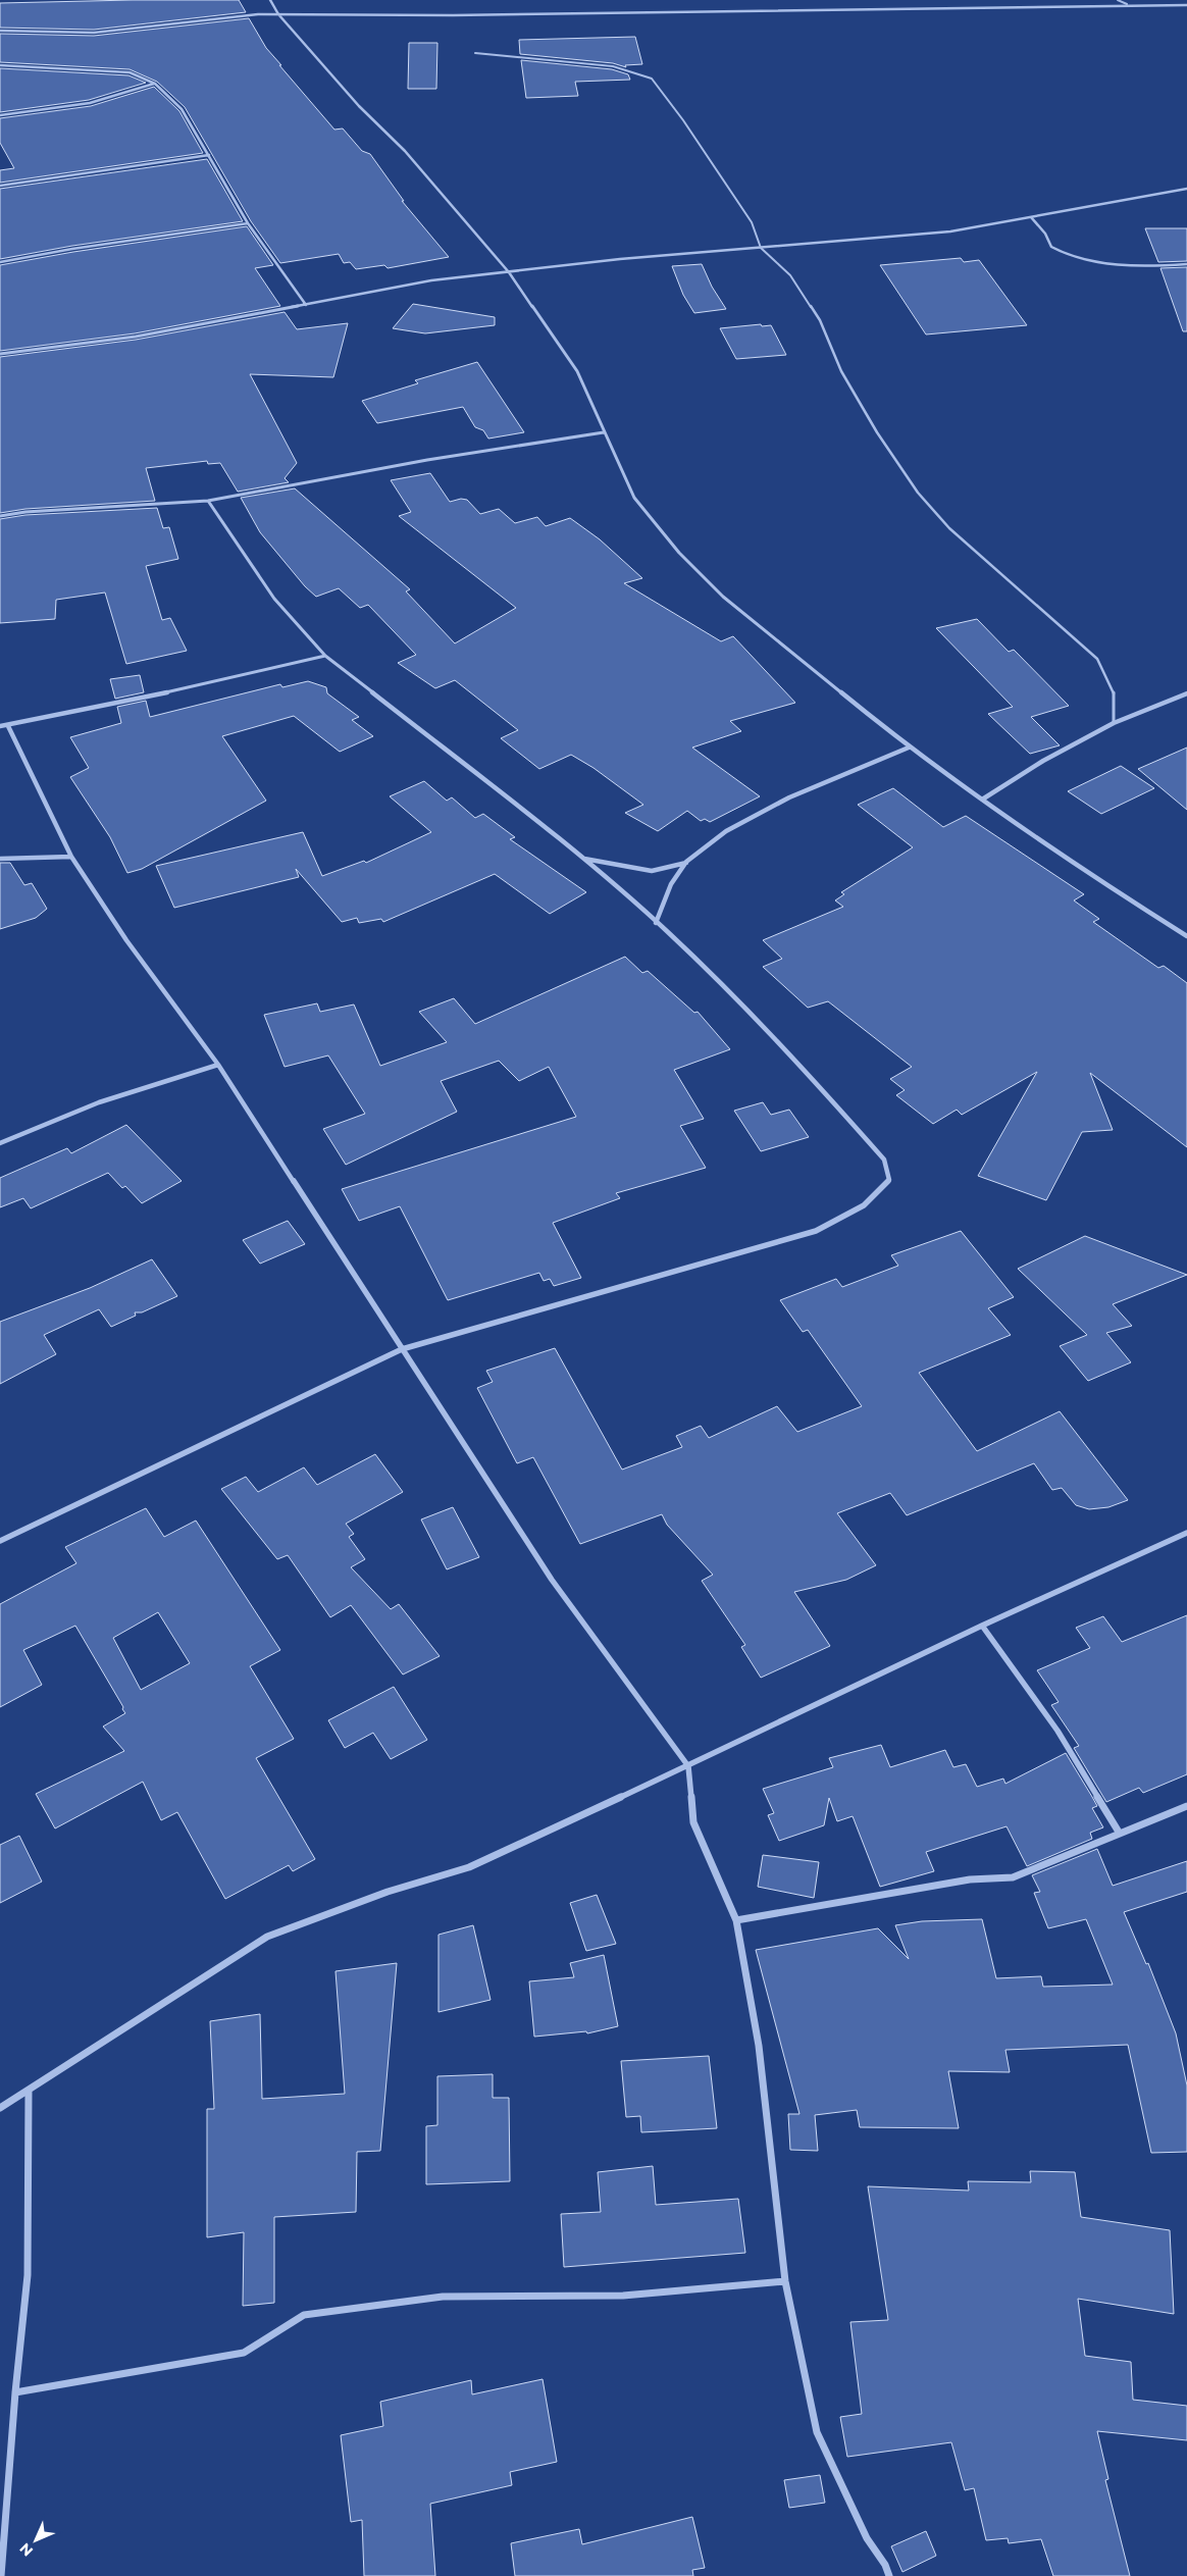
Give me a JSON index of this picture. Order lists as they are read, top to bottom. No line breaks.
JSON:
{"north":"bottom left"}
